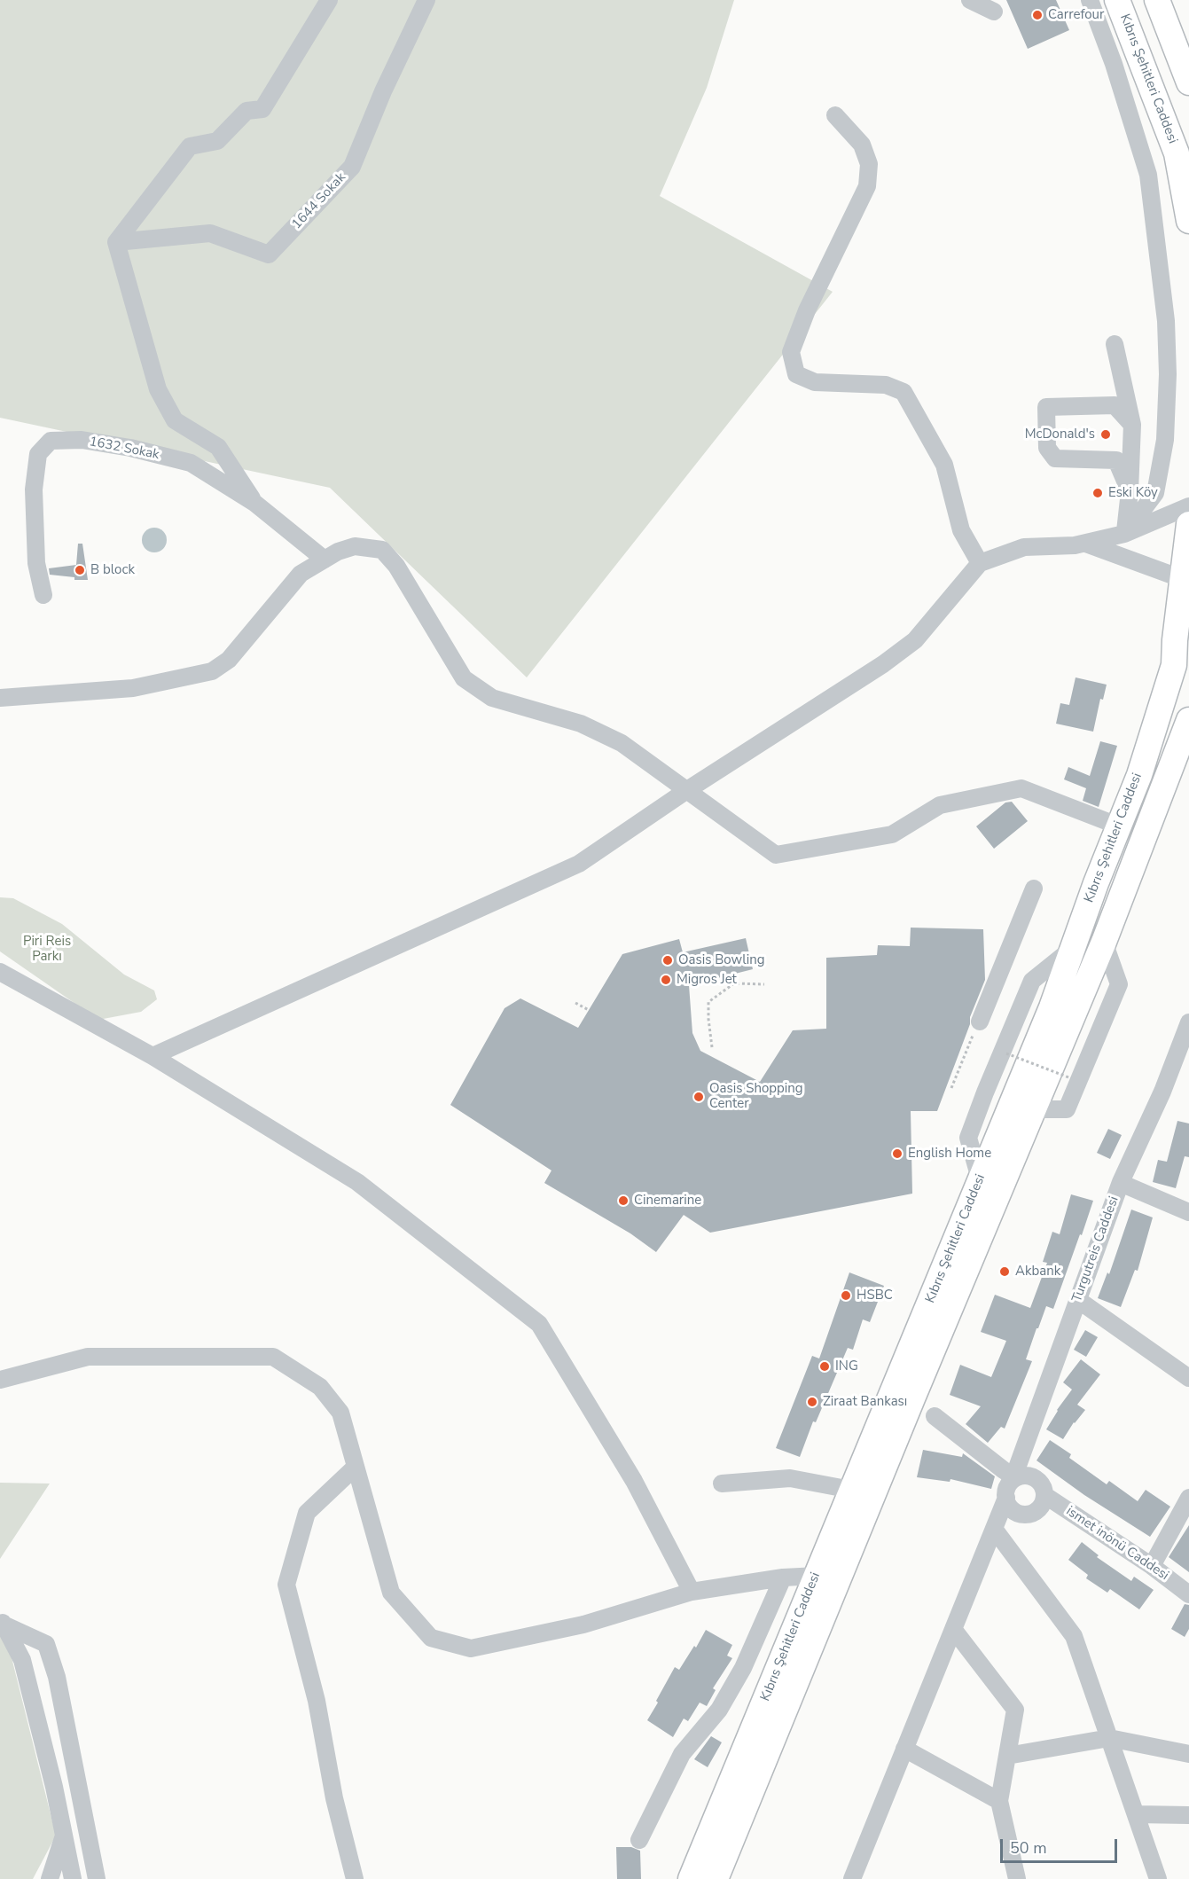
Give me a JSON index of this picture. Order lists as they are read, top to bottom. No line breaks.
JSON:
{"streets":{"highway":["Kıbrıs Şehitleri Caddesi"],"street":["1644 Sokak","1632 Sokak","Turgutreis Caddesi","ismet inönü Caddesi"]},"crossings":[["Turgutreis Caddesi","ismet inönü Caddesi"]],"parks":["Piri Reis Parkı"],"places":["Carrefour","McDonald's","Eski Köy","B block","Oasis Bowling","Migros Jet","Oasis Shopping Center","English Home","Cinemarine","Akbank","HSBC","ING","Ziraat Bankası"],"scale_bar":"50 m"}
